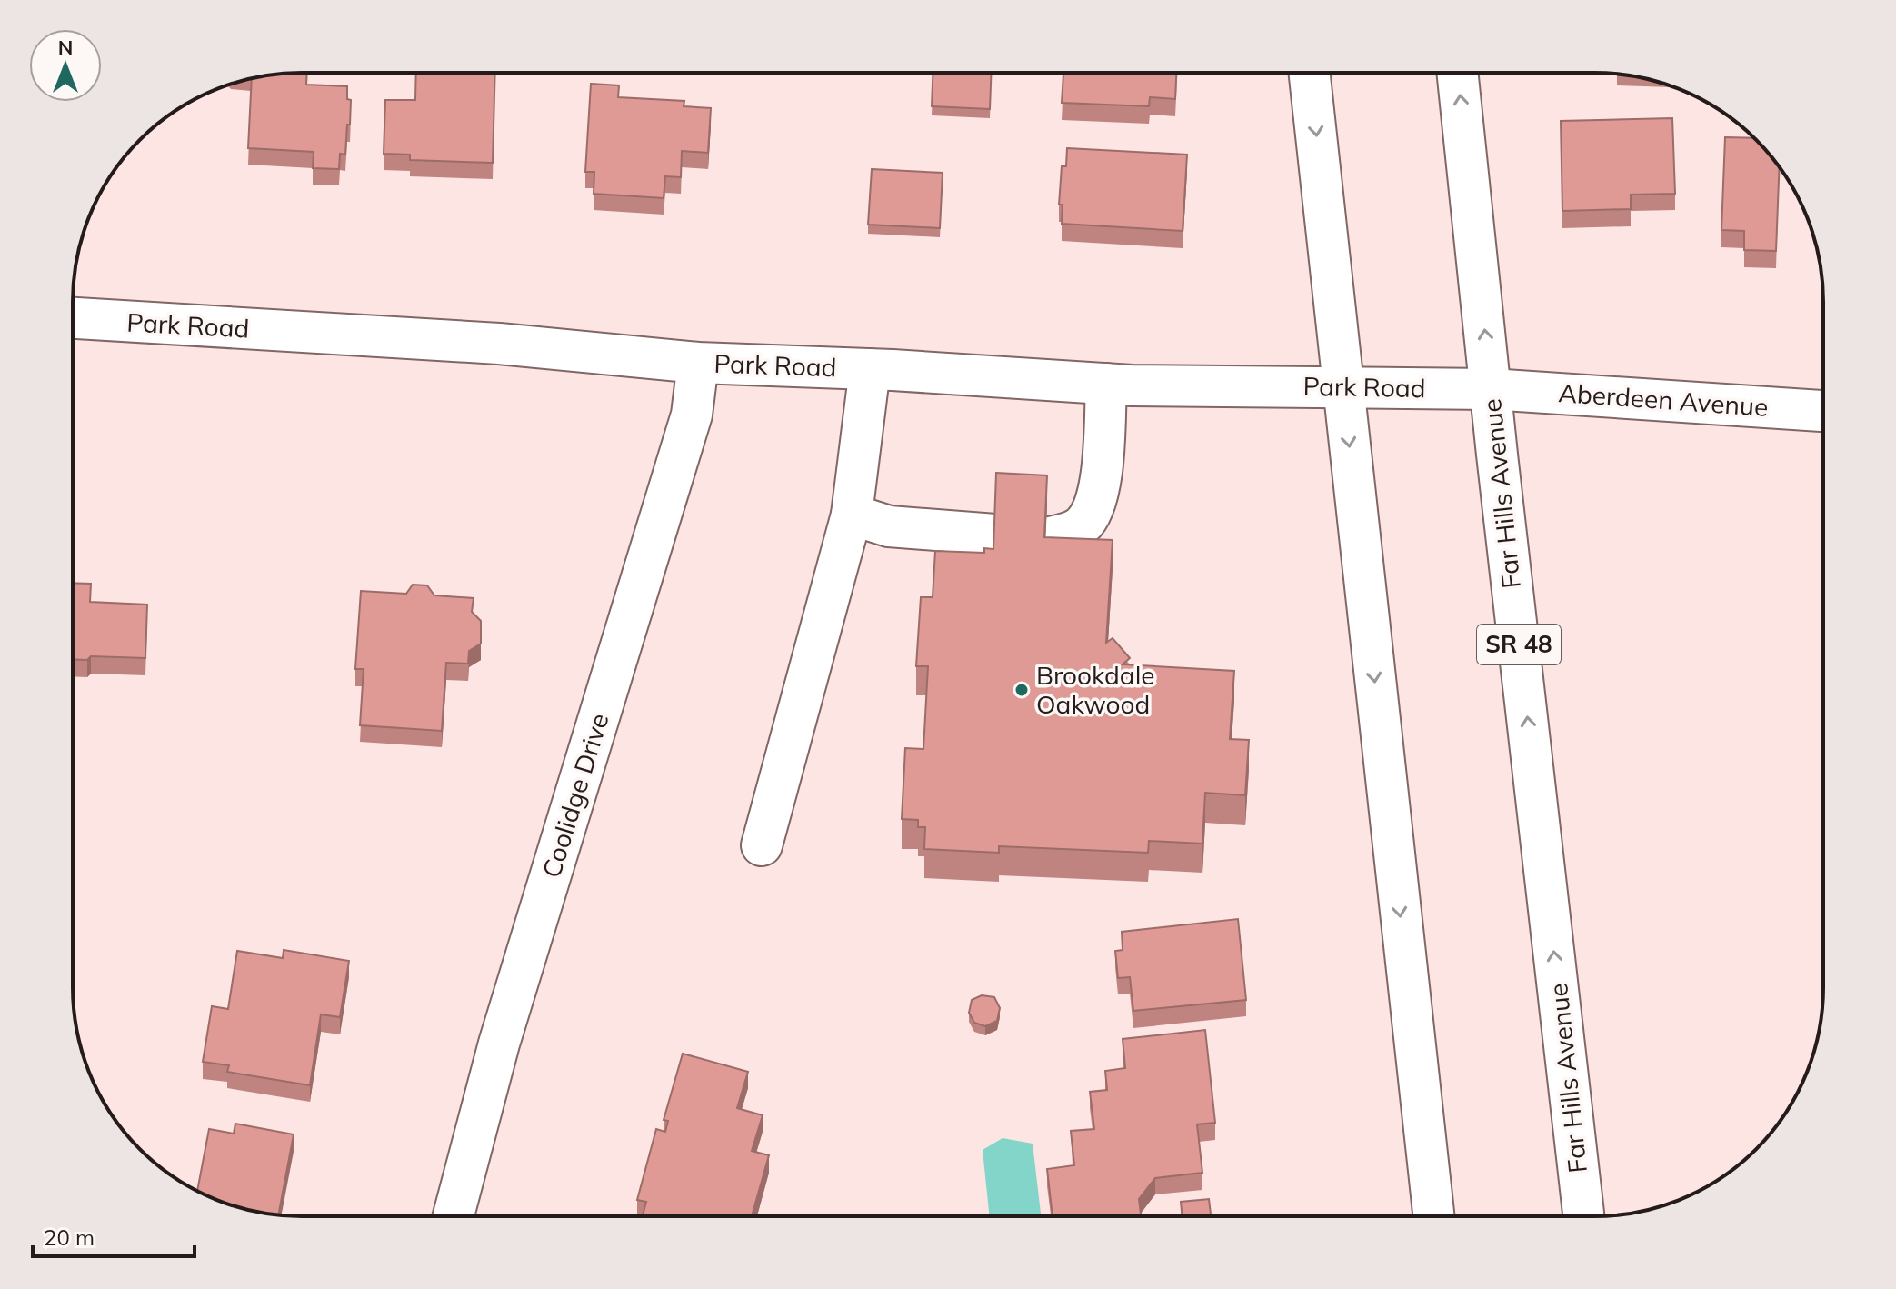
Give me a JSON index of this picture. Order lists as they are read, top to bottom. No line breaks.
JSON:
{"streets":{"street":["Park Road","Aberdeen Avenue","Far Hills Avenue","SR 48","Coolidge Drive"]},"crossings":[["Park Road","Aberdeen Avenue"],["Park Road","Far Hills Avenue"],["Park Road","Coolidge Drive"],["Aberdeen Avenue","Far Hills Avenue"]],"places":["Brookdale Oakwood"],"scale_bar":"20 m","north":"top"}
